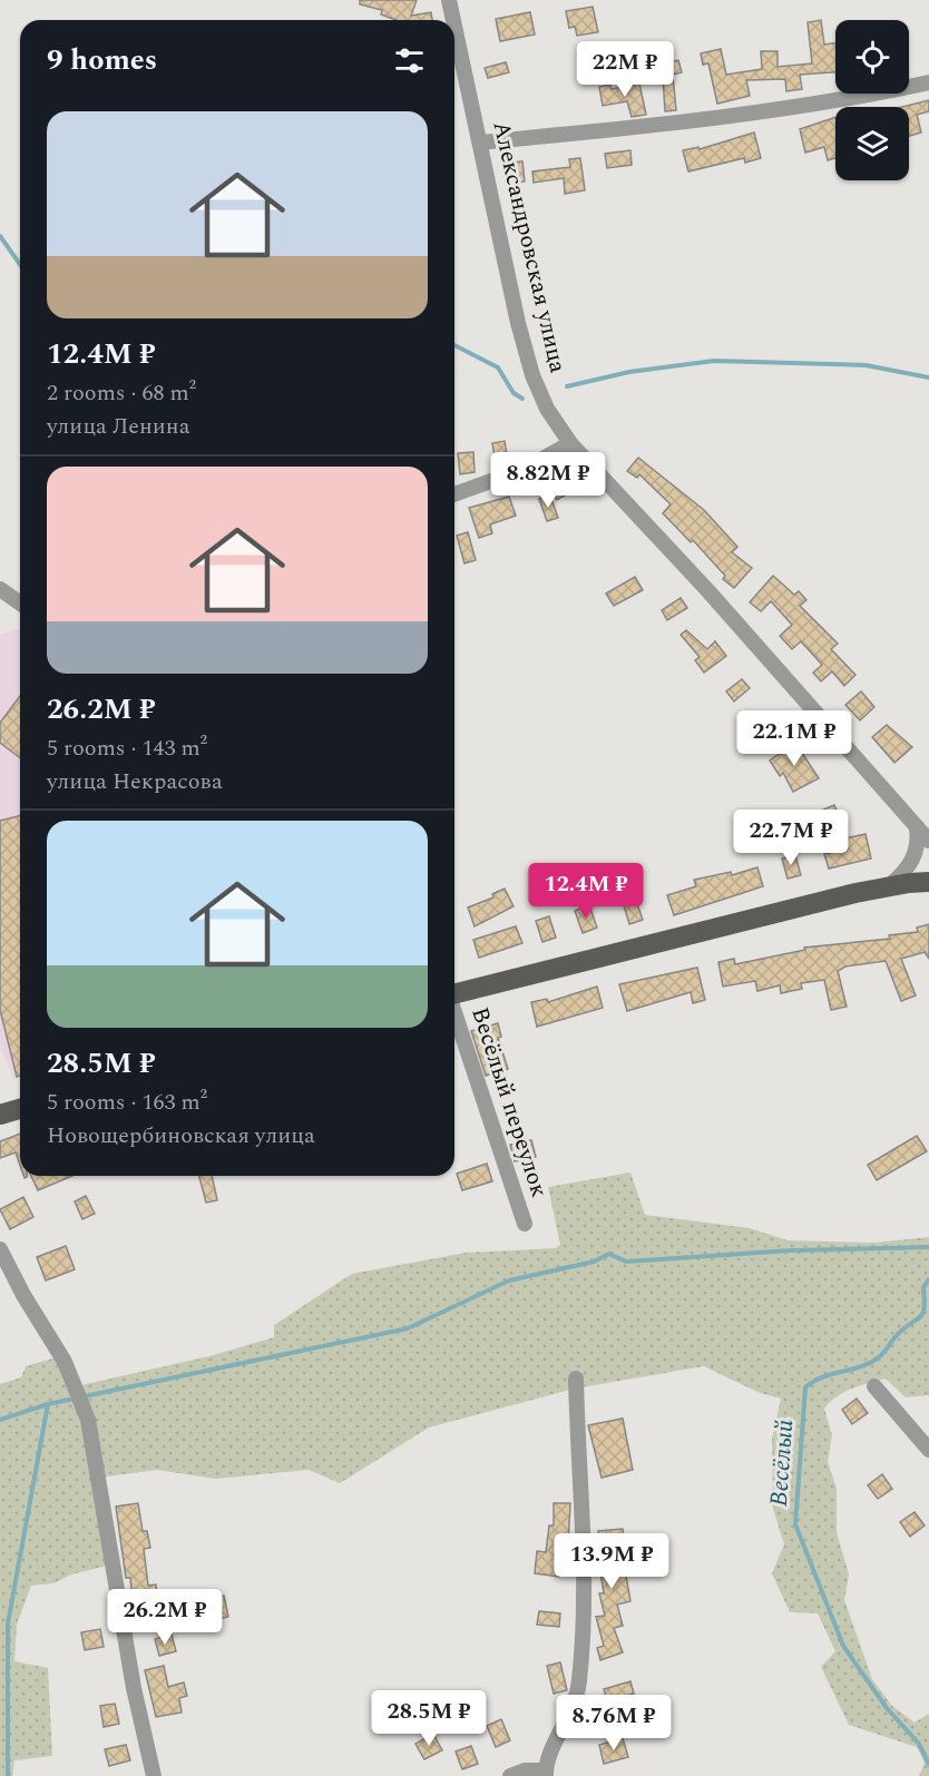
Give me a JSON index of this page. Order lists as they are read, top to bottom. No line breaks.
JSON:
{"streets":{"street":["Александровская улица","Весёлый переулок"]},"water":["Весёлый"],"page":{"heading":"9 homes","price":["22M ₽","8.82M ₽","22.1M ₽","22.7M ₽","12.4M ₽","13.9M ₽","26.2M ₽","28.5M ₽","8.76M ₽"],"list":[{"name":"12.4M ₽","note":"2 rooms · 68 m² · улица Ленина"},{"name":"26.2M ₽","note":"5 rooms · 143 m² · улица Некрасова"},{"name":"28.5M ₽","note":"5 rooms · 163 m² · Новощербиновская улица"}]}}
